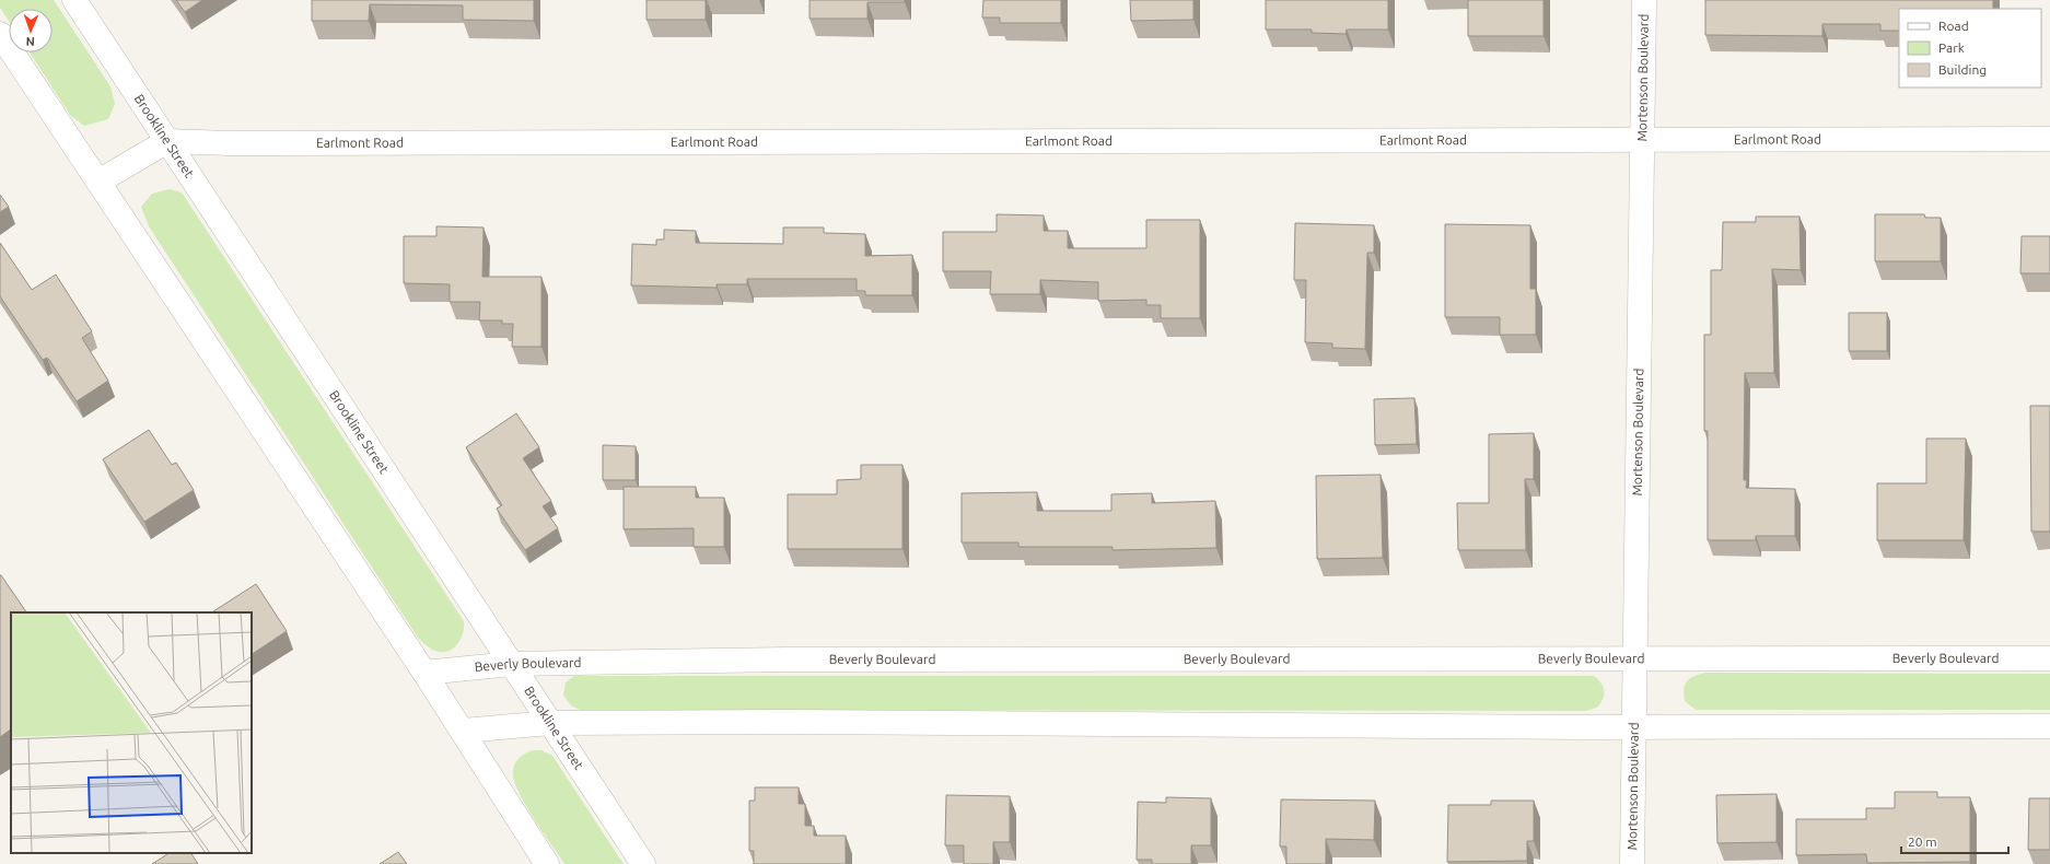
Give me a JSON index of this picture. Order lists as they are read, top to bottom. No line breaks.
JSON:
{"streets":{"street":["Mortenson Boulevard","Brookline Street","Earlmont Road","Beverly Boulevard"]},"crossings":[["Mortenson Boulevard","Earlmont Road"],["Mortenson Boulevard","Beverly Boulevard"],["Brookline Street","Earlmont Road"],["Brookline Street","Beverly Boulevard"]],"legend":["Road","Park","Building"],"scale_bar":"20 m","north":"bottom"}
